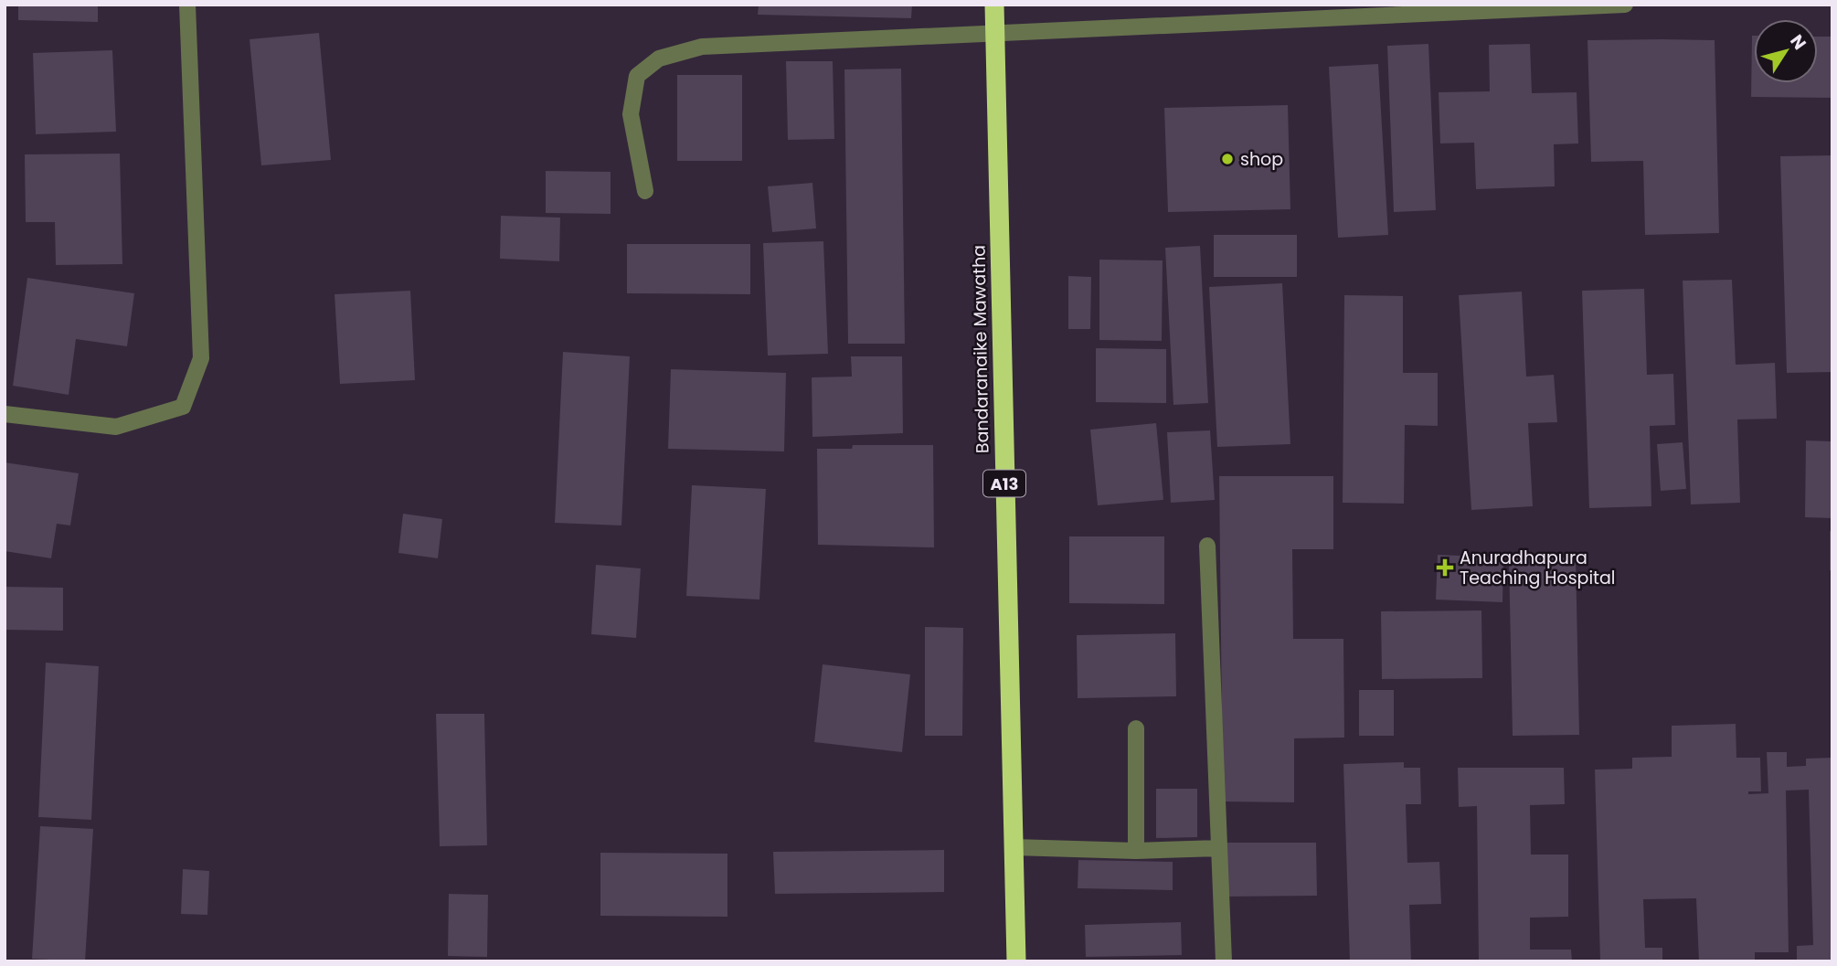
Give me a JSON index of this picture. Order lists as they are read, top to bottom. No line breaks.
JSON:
{"streets":{"highway":["Bandaranaike Mawatha","A13"]},"places":{"other":["shop"],"health":["Anuradhapura Teaching Hospital"]},"north":"top right"}
